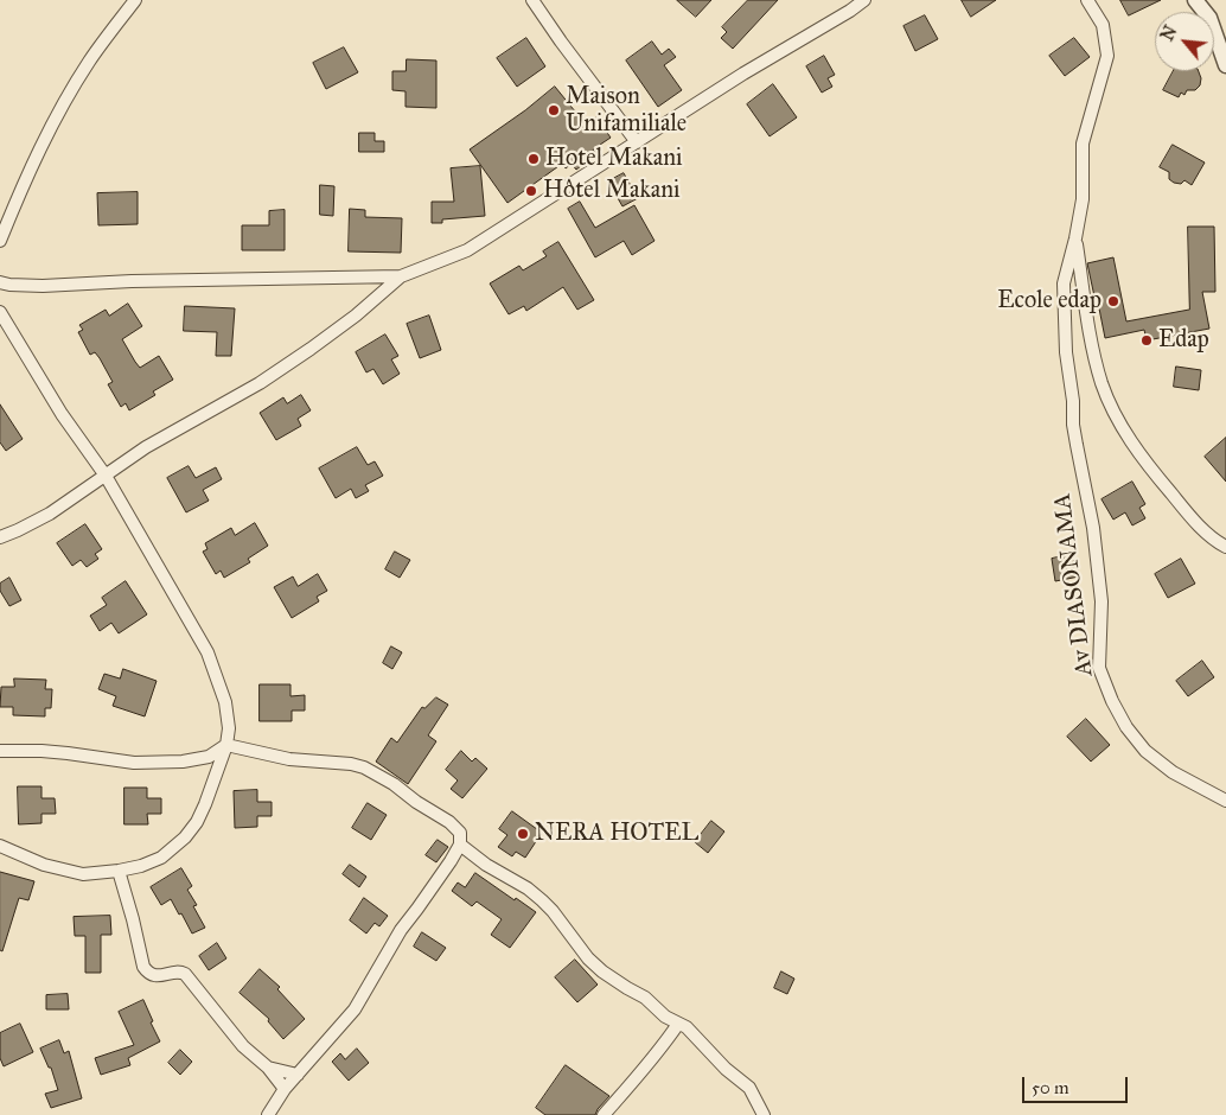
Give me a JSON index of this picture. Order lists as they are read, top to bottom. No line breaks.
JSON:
{"streets":{"street":["Av DIASONAMA"]},"places":["Maison Unifamiliale","Hotel Makani","Hôtel Makani","Ecole edap","Edap","NERA HOTEL"],"scale_bar":"50 m","north":"top left"}
